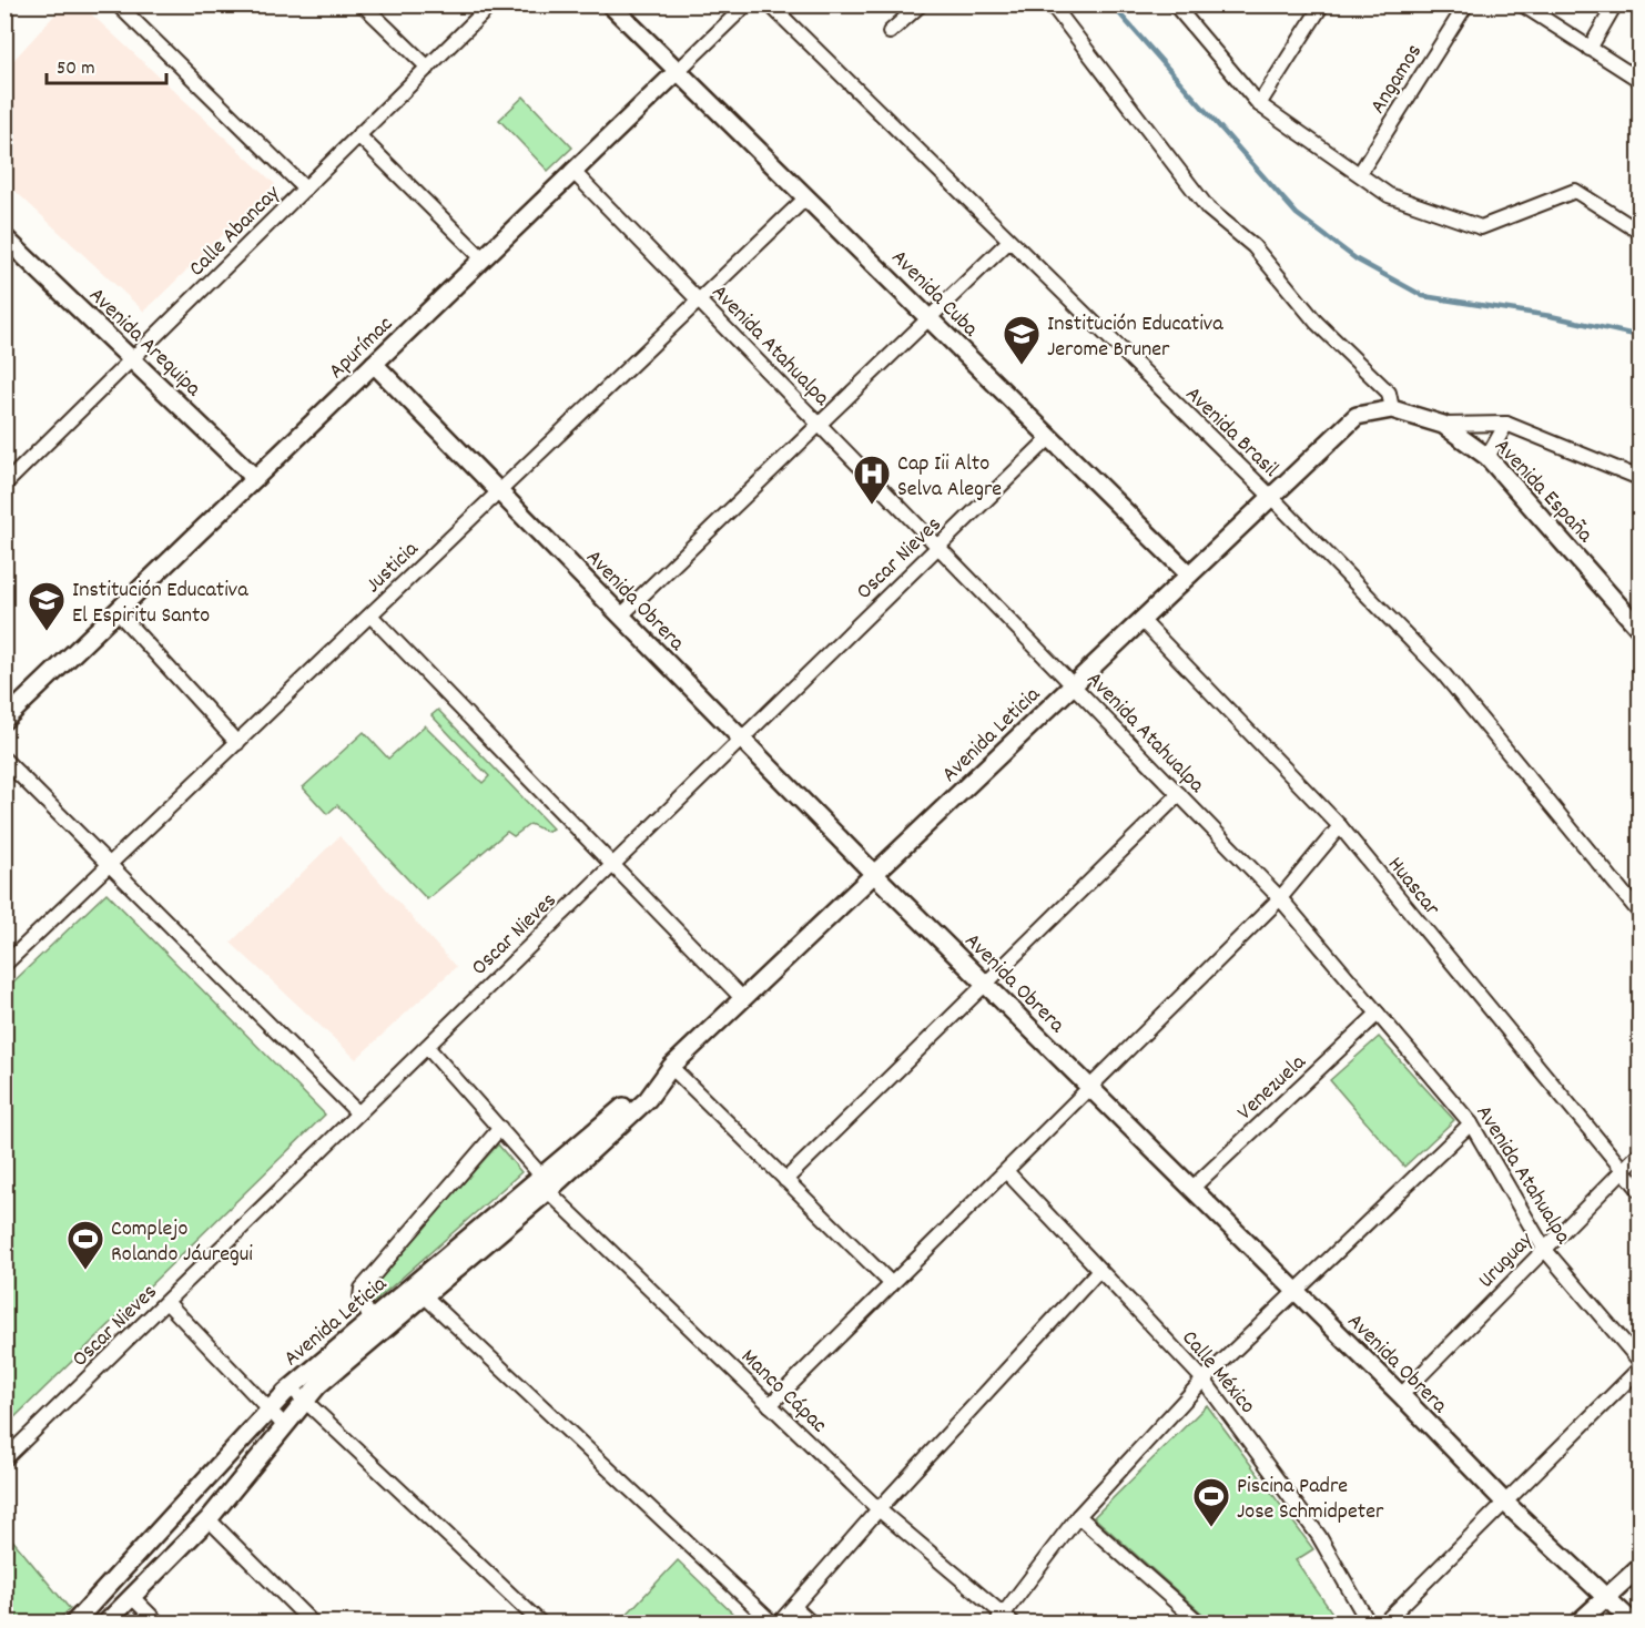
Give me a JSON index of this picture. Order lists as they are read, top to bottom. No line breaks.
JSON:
{"streets":{"street":["Angamos","Calle Abancay","Avenida Cuba","Avenida Arequipa","Avenida Atahualpa","Apurímac","Avenida Brasil","Avenida España","Oscar Nieves","Justicia","Avenida Obrera","Avenida Leticia","Huascar","Venezuela","Uruguay","Calle México","Manco Cápac"]},"crossings":[["Calle Abancay","Avenida Arequipa"],["Avenida Cuba","Apurímac"],["Avenida Cuba","Oscar Nieves"],["Avenida Cuba","Justicia"],["Avenida Cuba","Avenida Leticia"],["Avenida Arequipa","Apurímac"],["Avenida Atahualpa","Apurímac"],["Avenida Atahualpa","Oscar Nieves"],["Avenida Atahualpa","Justicia"],["Avenida Atahualpa","Avenida Leticia"],["Avenida Atahualpa","Venezuela"],["Avenida Atahualpa","Uruguay"],["Apurímac","Avenida Obrera"],["Avenida Brasil","Avenida Leticia"],["Avenida España","Avenida Leticia"],["Oscar Nieves","Avenida Obrera"],["Oscar Nieves","Manco Cápac"],["Justicia","Avenida Obrera"],["Avenida Obrera","Avenida Leticia"],["Avenida Obrera","Venezuela"],["Avenida Obrera","Uruguay"],["Avenida Leticia","Huascar"],["Avenida Leticia","Manco Cápac"],["Huascar","Uruguay"]],"places":{"school or university":["Institución Educativa Jerome Bruner","Institución Educativa El Espiritu Santo"],"hospital":["Cap Iii Alto Selva Alegre"],"sports":["Complejo Rolando Jáuregui","Piscina Padre Jose Schmidpeter"]},"scale_bar":"50 m"}
